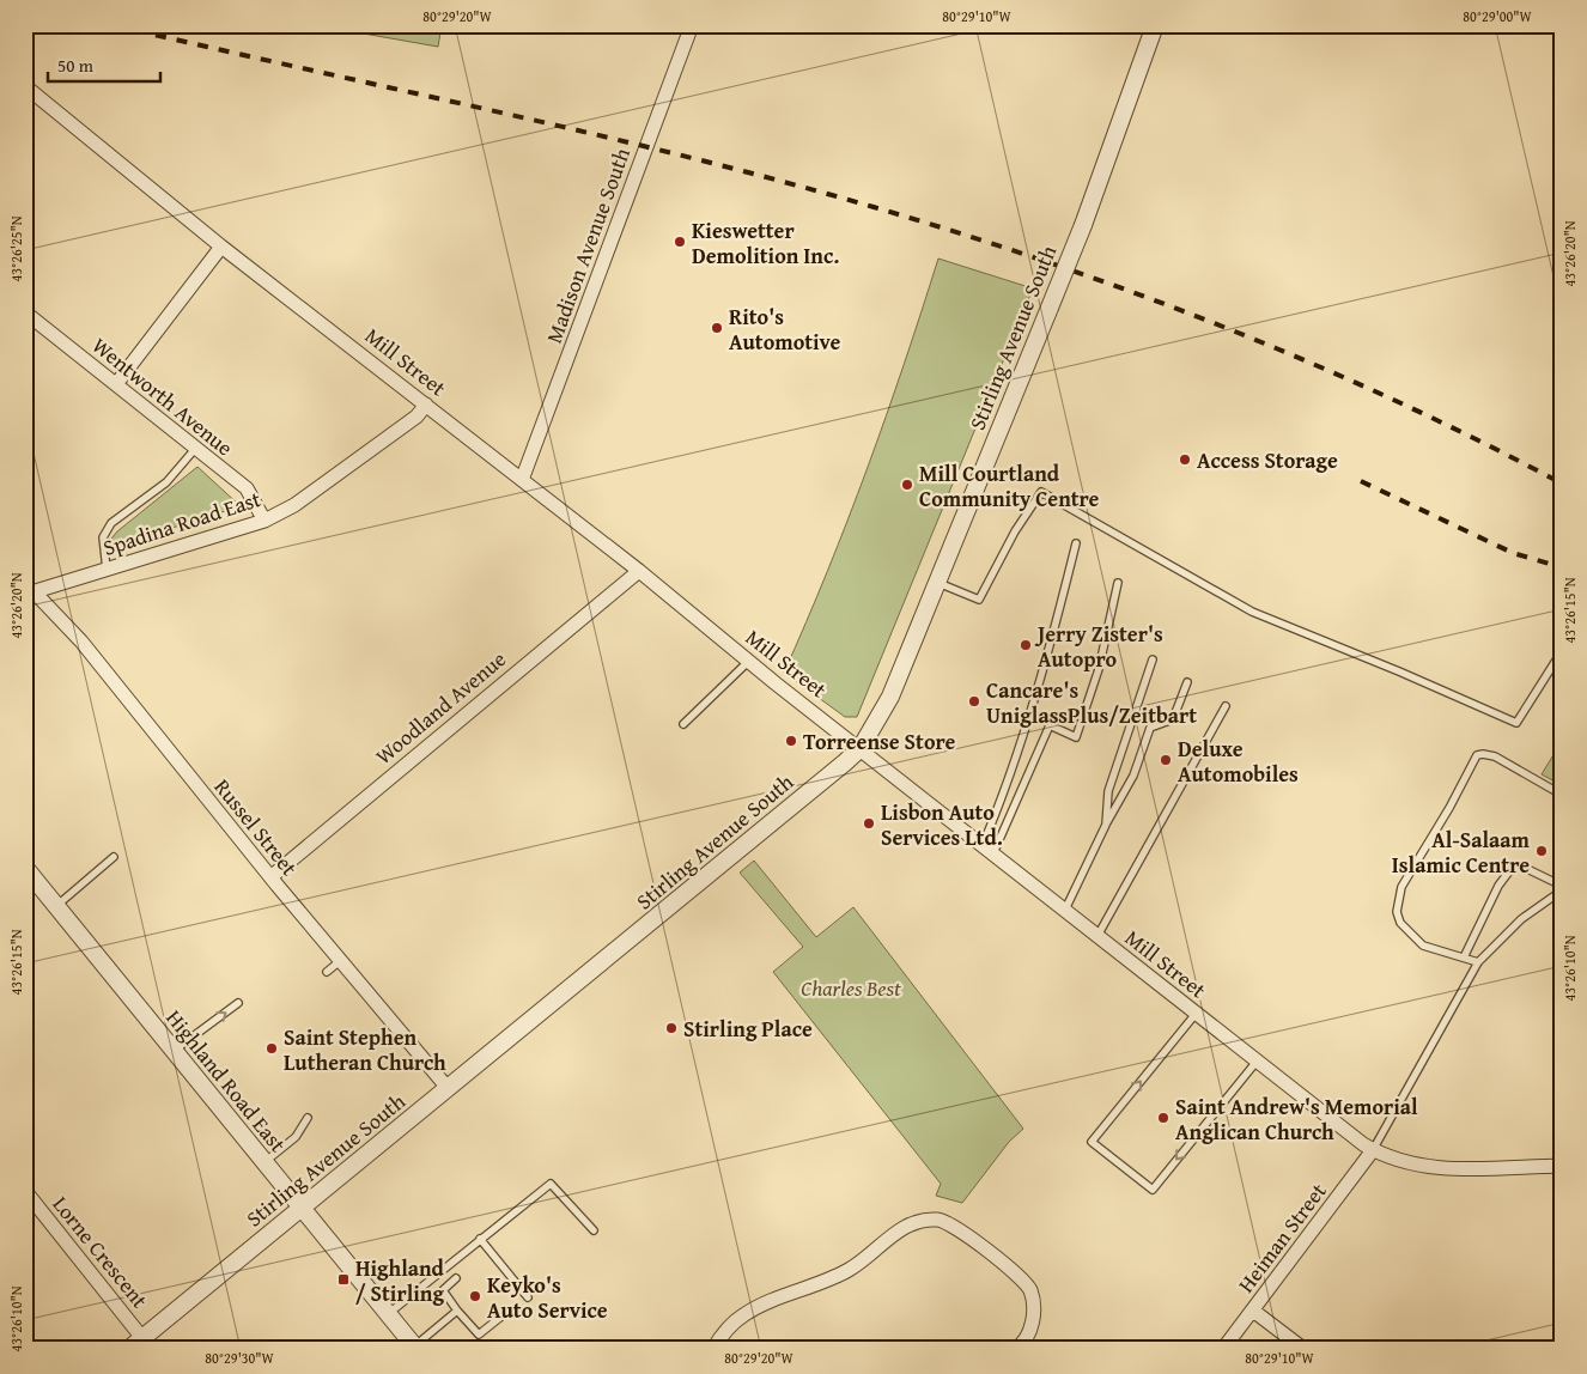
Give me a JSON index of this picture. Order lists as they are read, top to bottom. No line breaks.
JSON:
{"streets":{"street":["Madison Avenue South","Stirling Avenue South","Mill Street","Wentworth Avenue","Spadina Road East","Woodland Avenue","Russel Street","Highland Road East","Heiman Street","Lorne Crescent"]},"crossings":[["Madison Avenue South","Mill Street"],["Stirling Avenue South","Mill Street"],["Stirling Avenue South","Russel Street"],["Stirling Avenue South","Highland Road East"],["Stirling Avenue South","Lorne Crescent"],["Mill Street","Spadina Road East"],["Mill Street","Woodland Avenue"],["Mill Street","Heiman Street"],["Wentworth Avenue","Spadina Road East"],["Spadina Road East","Russel Street"],["Woodland Avenue","Russel Street"]],"parks":["Charles Best"],"places":{"other":["Kieswetter Demolition Inc.","Rito's Automotive","Access Storage","Mill Courtland Community Centre","Jerry Zister's Autopro","Cancare's UniglassPlus/Zeitbart","Torreense Store","Deluxe Automobiles","Lisbon Auto Services Ltd.","Al-Salaam Islamic Centre","Stirling Place","Saint Stephen Lutheran Church","Saint Andrew's Memorial Anglican Church","Keyko's Auto Service"],"transit":["Highland / Stirling"]},"scale_bar":"50 m","coordinates":["80°29'20\"W","80°29'10\"W","80°29'00\"W","43°26'25\"N","43°26'20\"N","43°26'15\"N","43°26'10\"N","80°29'30\"W"]}
